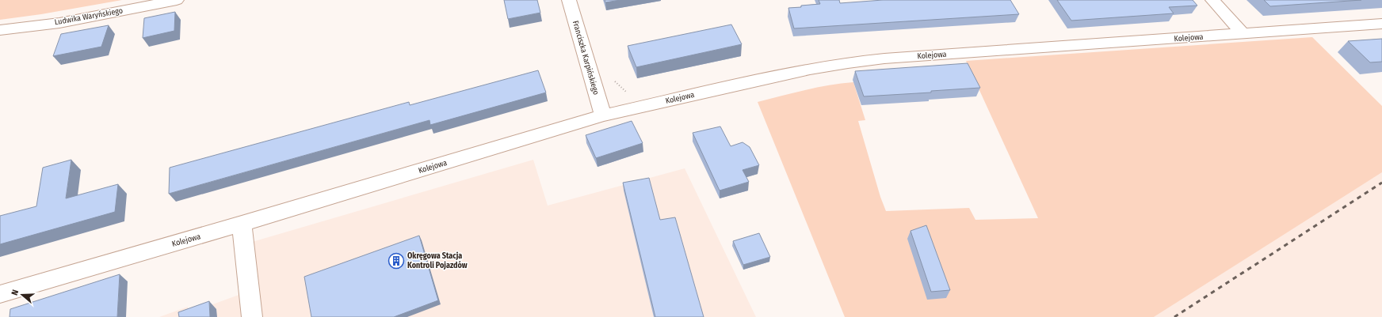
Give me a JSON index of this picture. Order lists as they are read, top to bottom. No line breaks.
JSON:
{"streets":{"street":["Ludwika Waryńskiego","Kolejowa","Franciszka Karpińskiego"]},"crossings":[["Kolejowa","Franciszka Karpińskiego"]],"places":{"building":["Okręgowa Stacja Kontroli Pojazdów"]},"north":"left"}
